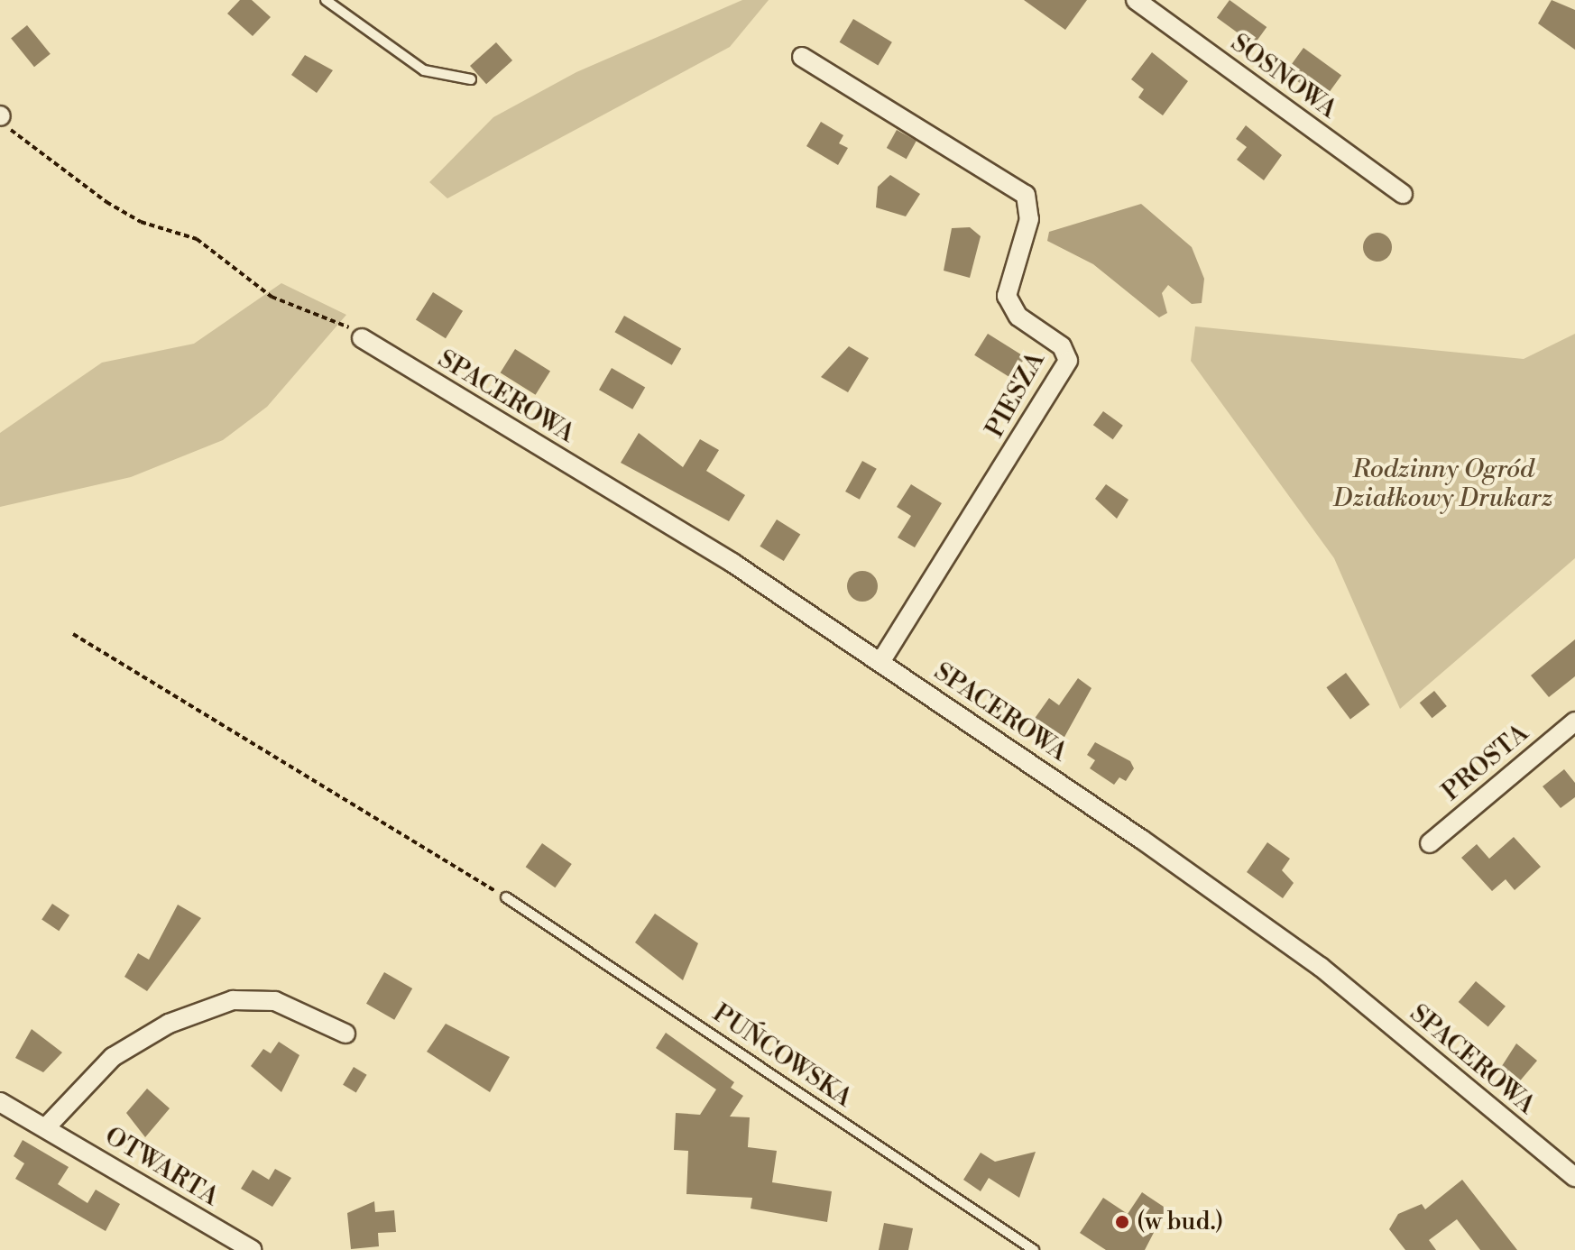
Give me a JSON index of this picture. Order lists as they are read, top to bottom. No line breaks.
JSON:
{"streets":{"street":["SOSNOWA","PIESZA","SPACEROWA","PROSTA","OTWARTA"],"lane":["PUŃCOWSKA"]},"crossings":[["PIESZA","SPACEROWA"]],"parks":["Rodzinny Ogród Działkowy Drukarz"],"places":["(w bud.)"]}
